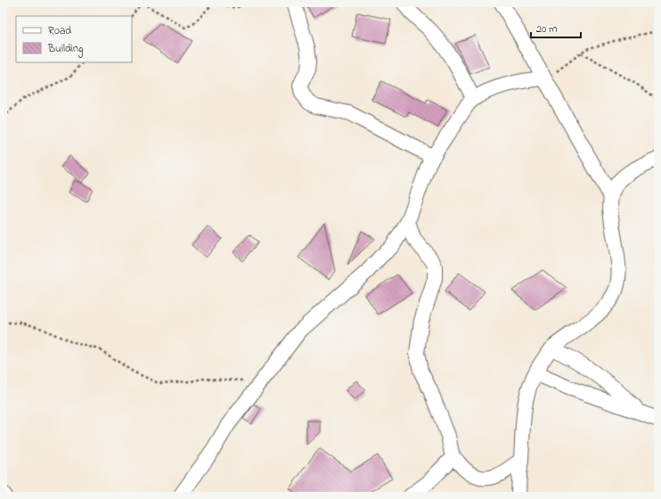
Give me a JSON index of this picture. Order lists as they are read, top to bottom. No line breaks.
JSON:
{"legend":["Road","Building"],"scale_bar":"20 m"}
